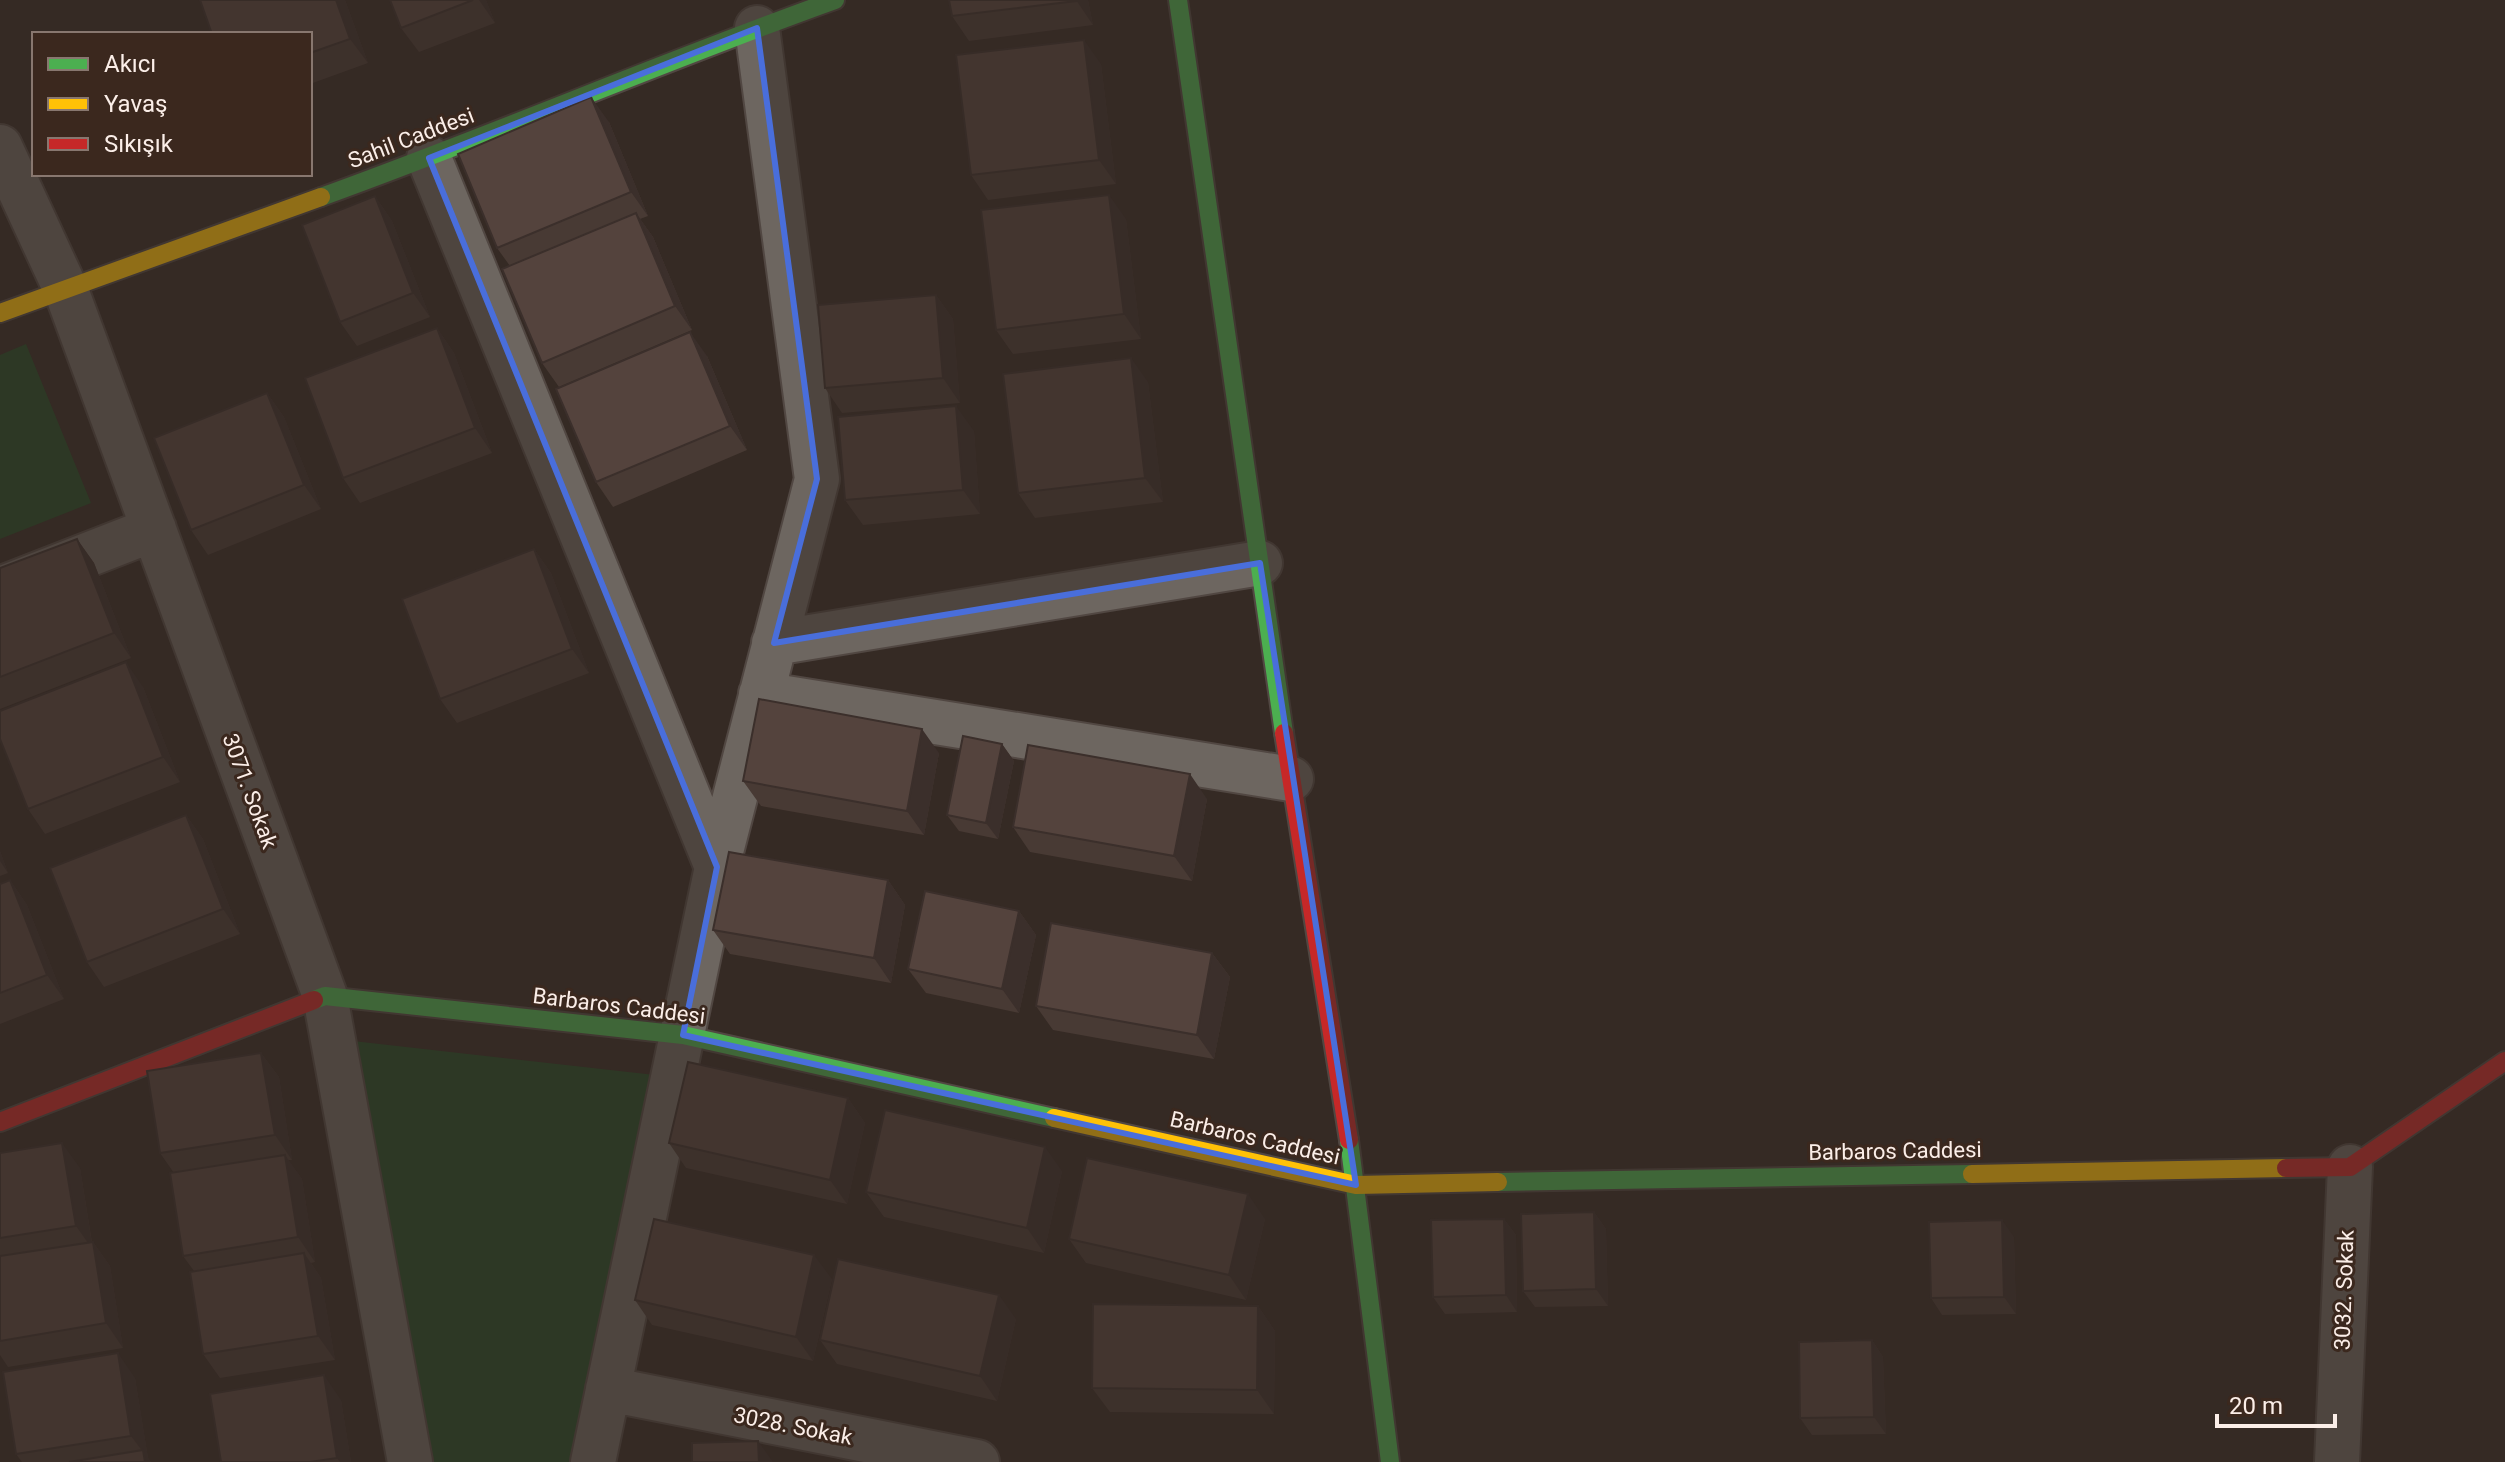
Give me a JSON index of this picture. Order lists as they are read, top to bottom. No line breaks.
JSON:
{"streets":{"street":["Sahil Caddesi","3071. Sokak","Barbaros Caddesi","3032. Sokak","3028. Sokak"]},"crossings":[["Sahil Caddesi","3071. Sokak"],["3071. Sokak","Barbaros Caddesi"],["Barbaros Caddesi","3032. Sokak"]],"legend":["Akıcı","Yavaş","Sıkışık"],"scale_bar":"20 m"}
